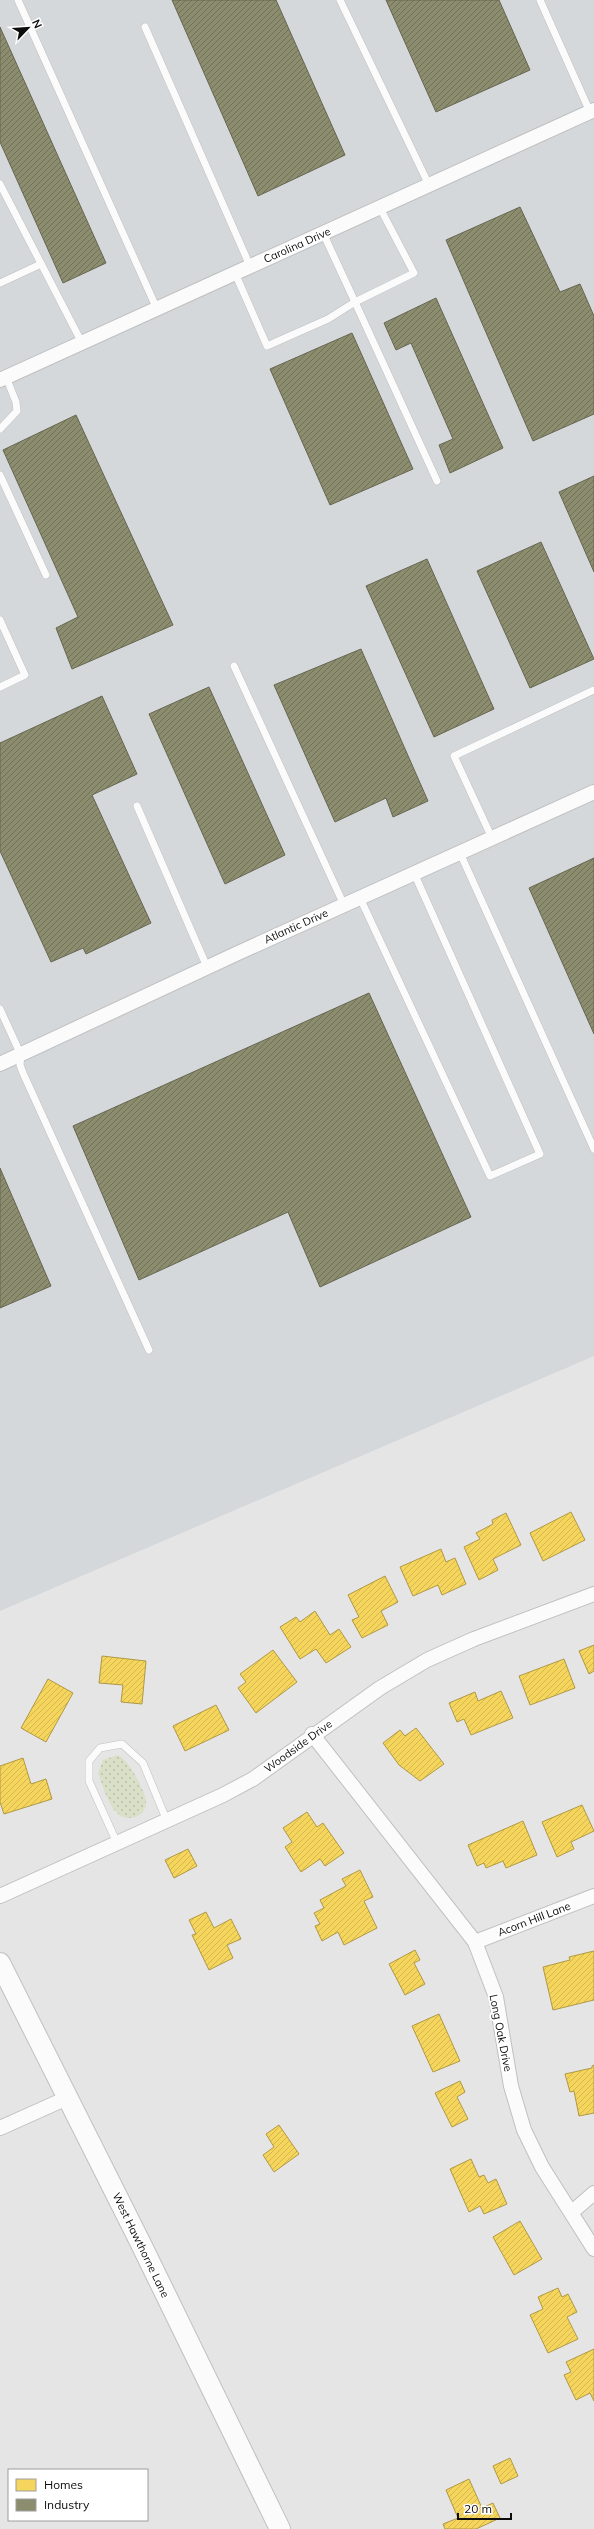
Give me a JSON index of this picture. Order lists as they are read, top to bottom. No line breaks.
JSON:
{"streets":{"street":["Carolina Drive","Atlantic Drive","Woodside Drive","Acorn Hill Lane","Long Oak Drive","West Hawthorne Lane"]},"crossings":[["Woodside Drive","Long Oak Drive"],["Acorn Hill Lane","Long Oak Drive"]],"legend":["Homes","Industry"],"scale_bar":"20 m","north":"top right"}
